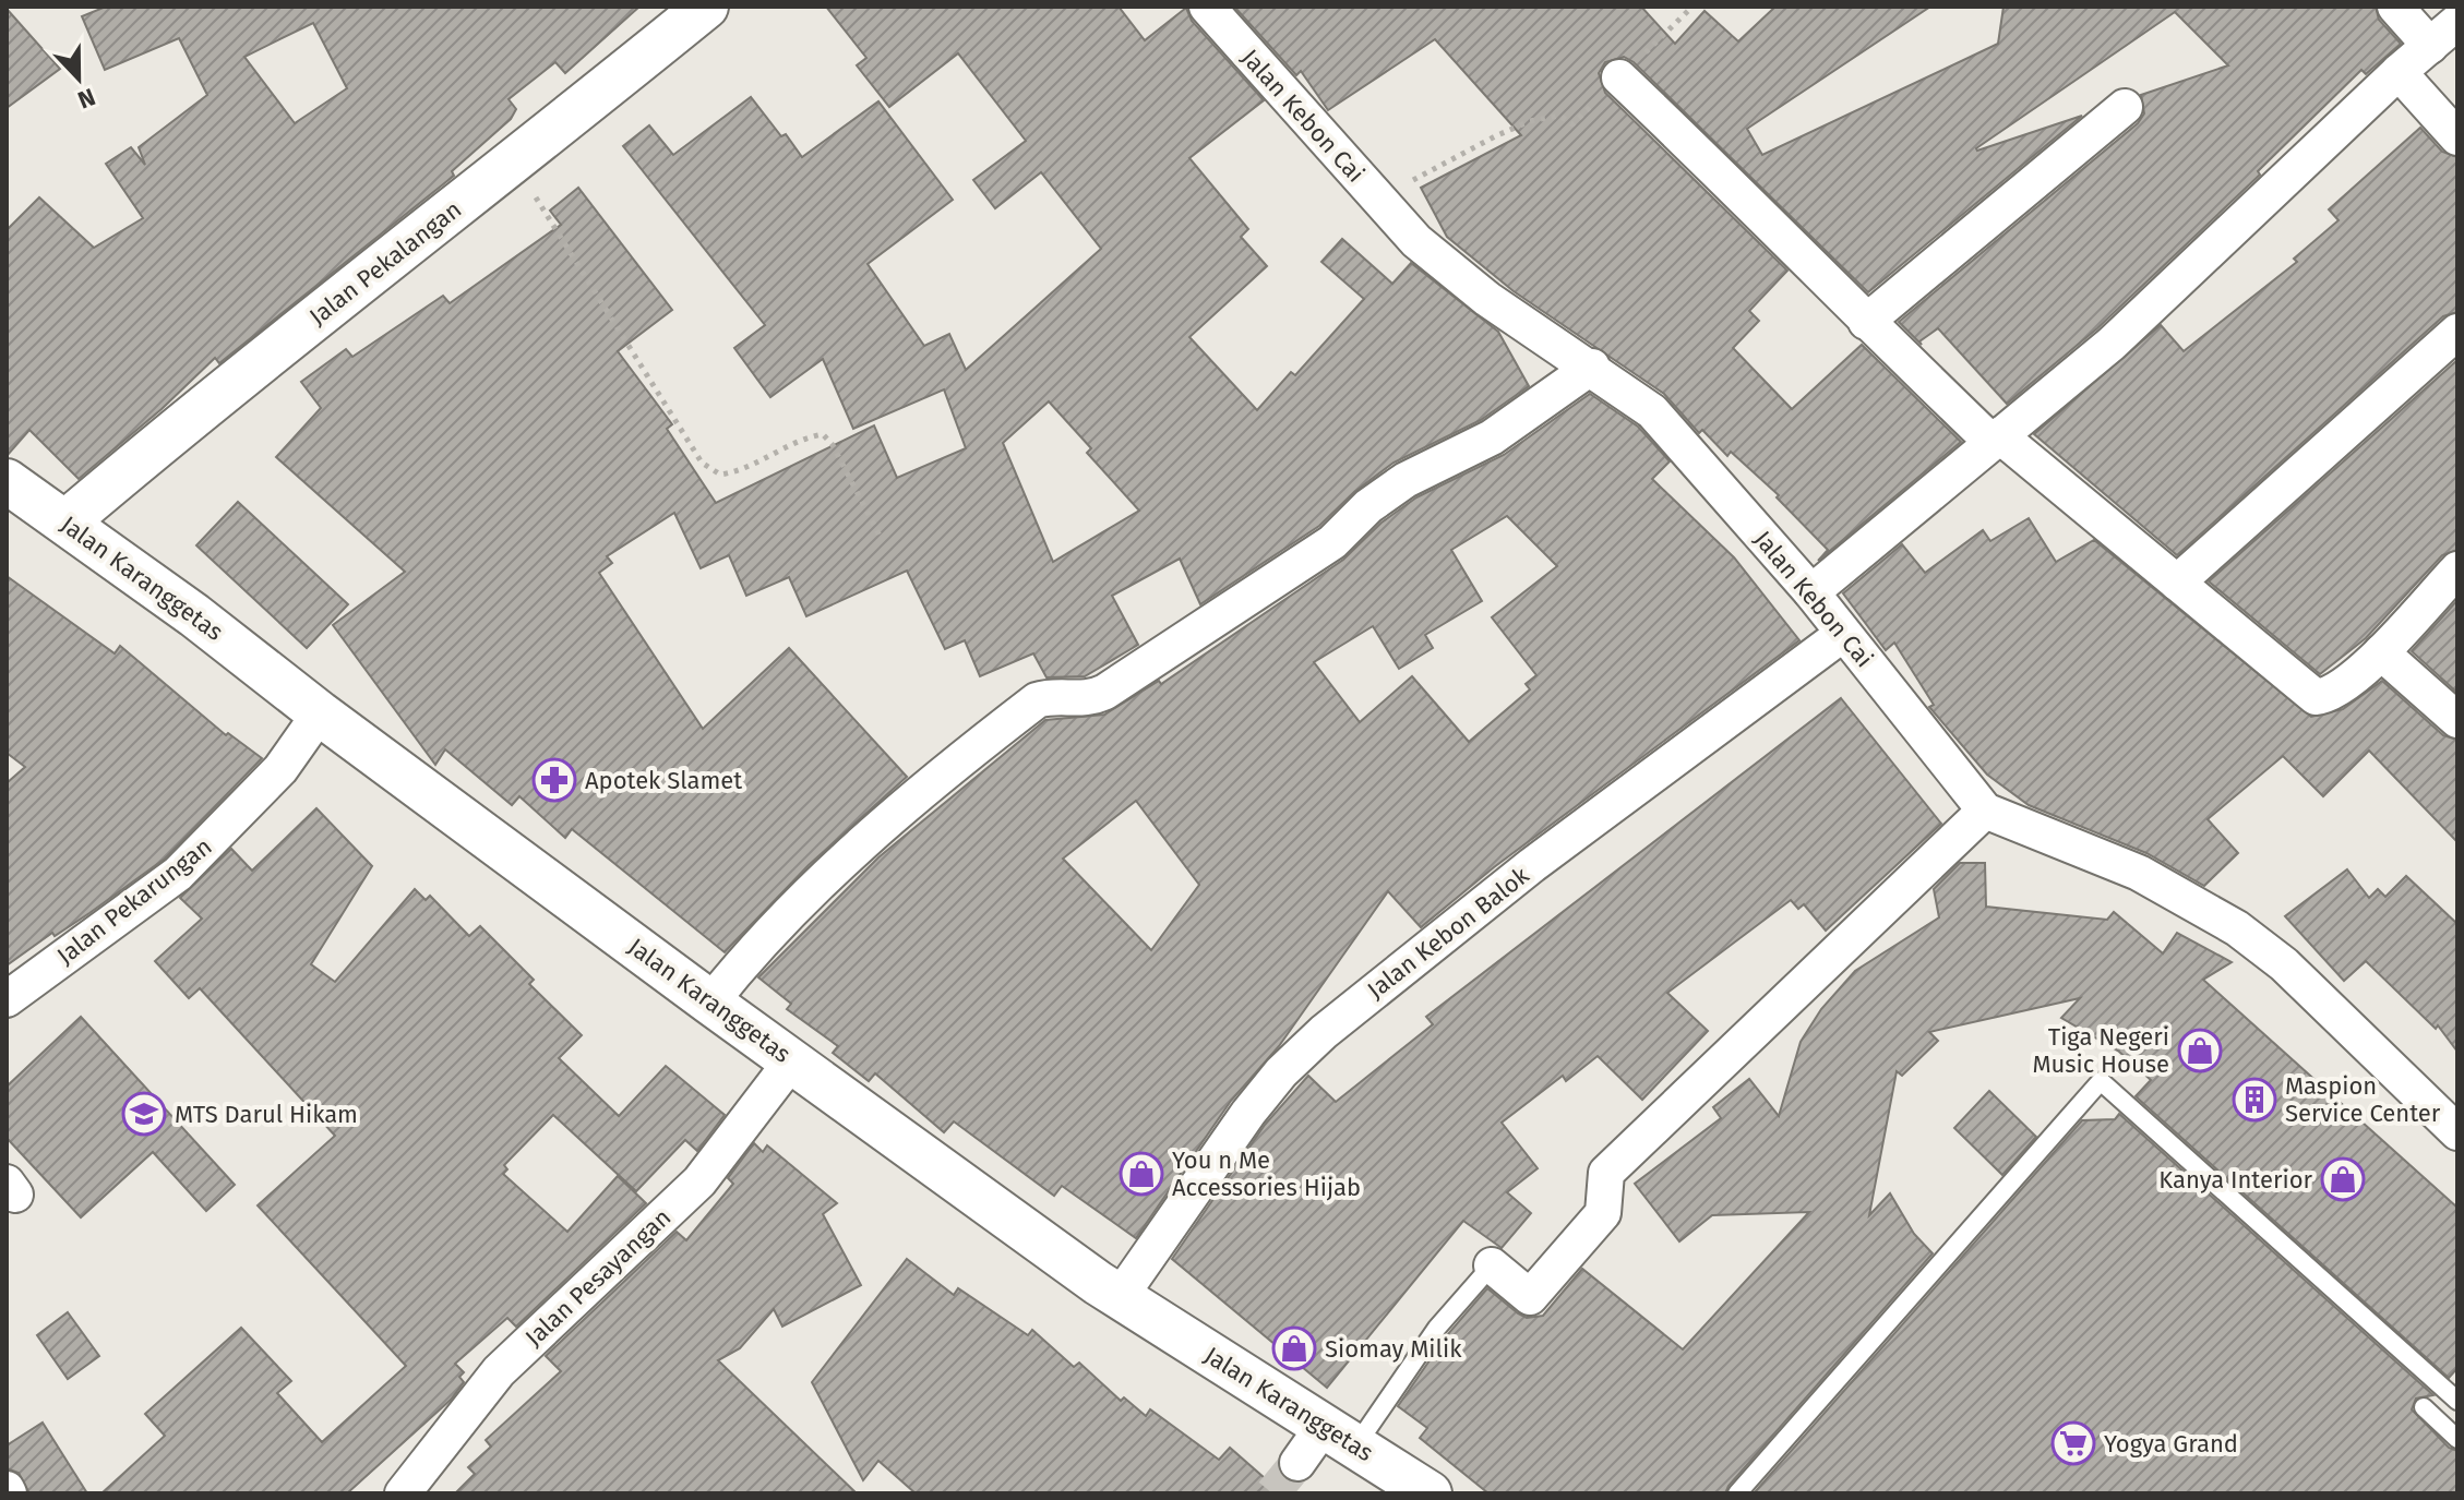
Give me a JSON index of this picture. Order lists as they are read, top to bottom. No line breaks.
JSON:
{"streets":{"street":["Jalan Kebon Cai","Jalan Pekalangan","Jalan Karanggetas","Jalan Pekarungan","Jalan Kebon Balok","Jalan Pesayangan"]},"crossings":[["Jalan Kebon Cai","Jalan Kebon Balok"],["Jalan Pekalangan","Jalan Karanggetas"],["Jalan Karanggetas","Jalan Pekarungan"],["Jalan Karanggetas","Jalan Kebon Balok"],["Jalan Karanggetas","Jalan Pesayangan"]],"places":{"pharmacy":["Apotek Slamet"],"shop":["Tiga Negeri Music House","You n Me Accessories Hijab","Kanya Interior","Siomay Milik"],"building":["Maspion Service Center"],"school or university":["MTS Darul Hikam"],"supermarket":["Yogya Grand"]},"north":"bottom"}
